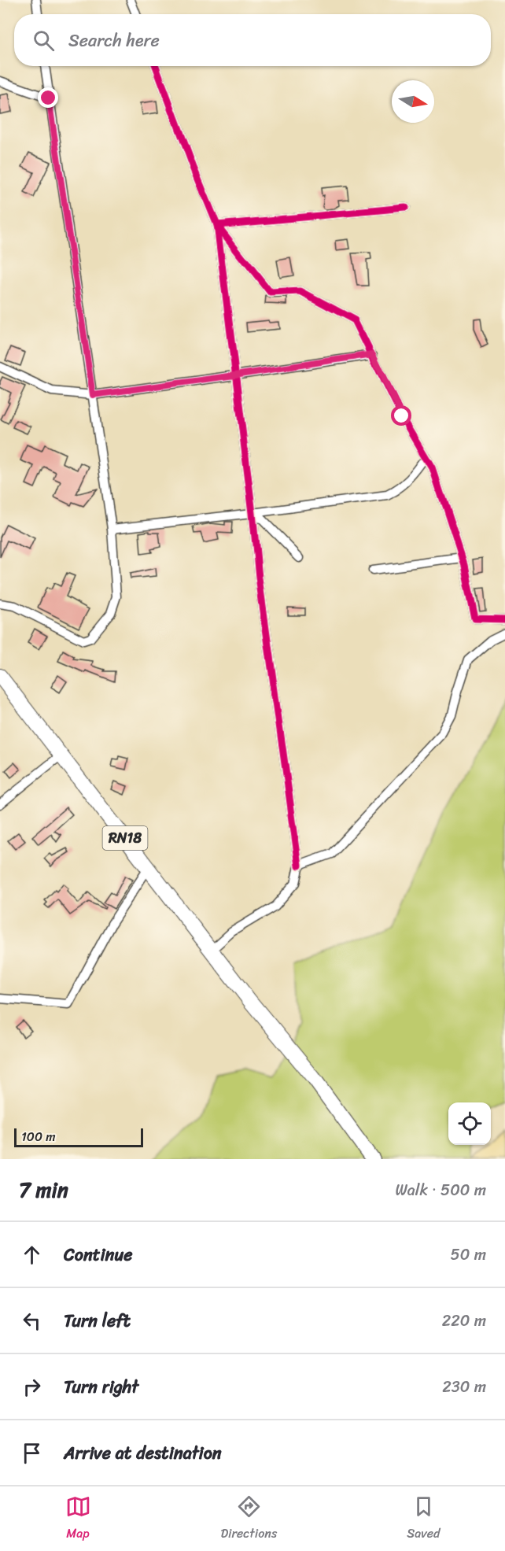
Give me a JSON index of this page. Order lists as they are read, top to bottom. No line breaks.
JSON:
{"streets":{"main road":["RN18"]},"scale_bar":"100 m","north":"right","page":{"search":"Search here","scale":"100 m","heading":["7 min","Walk · 500 m"],"list":[["Continue","50 m"],["Turn left","220 m"],["Turn right","230 m"],"Arrive at destination"],"nav":["Map","Directions","Saved"]}}
